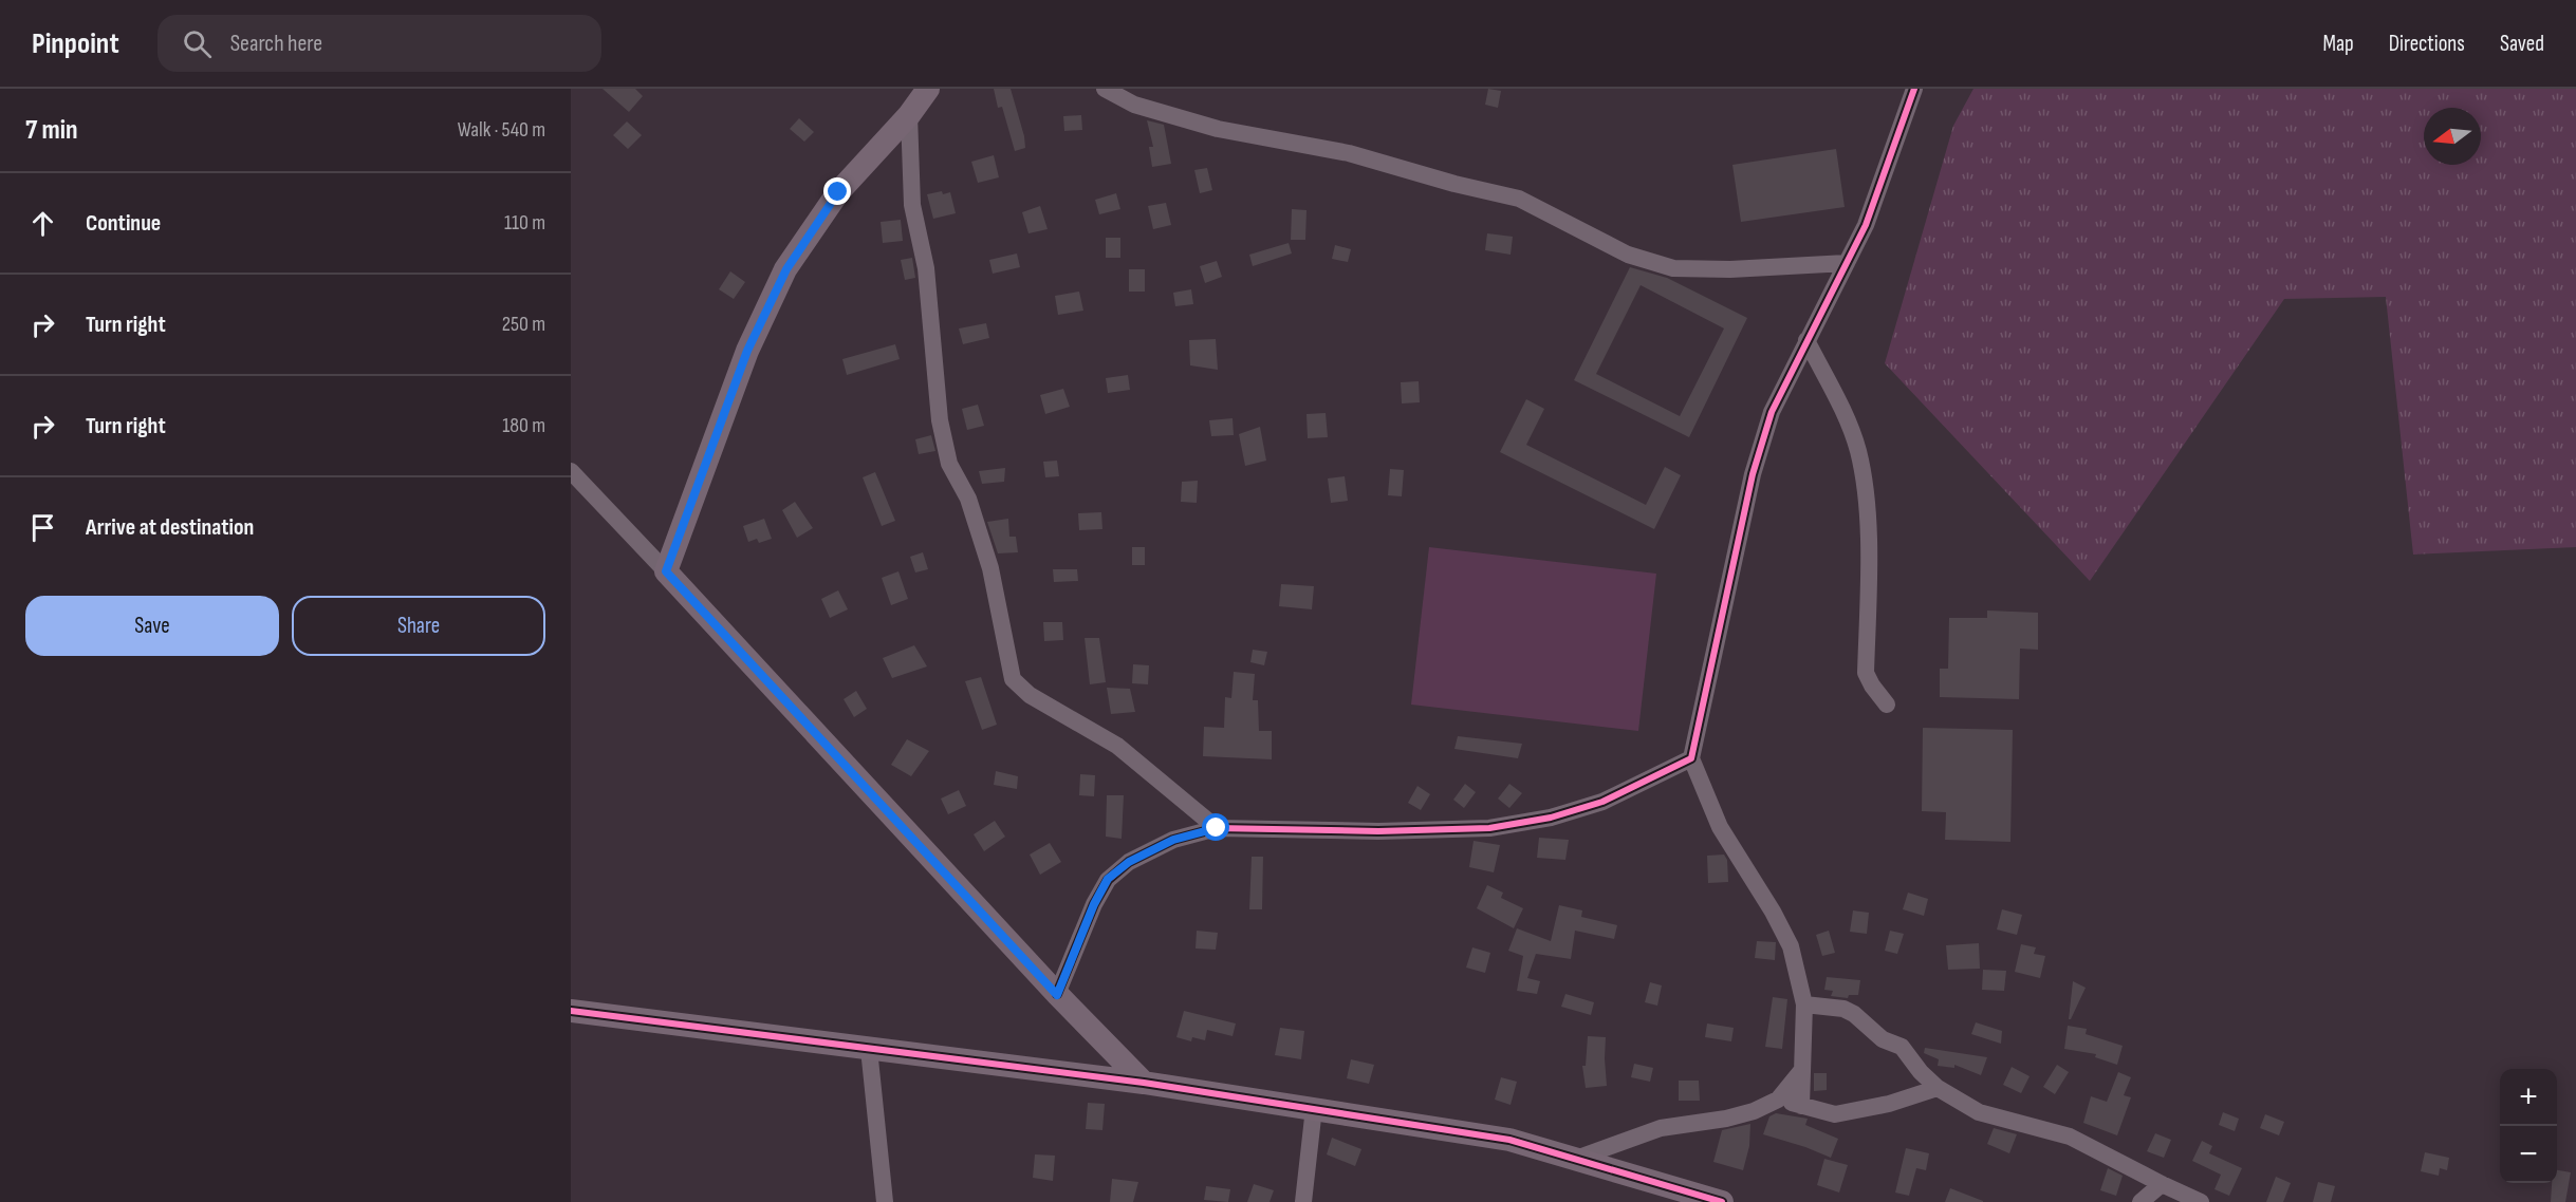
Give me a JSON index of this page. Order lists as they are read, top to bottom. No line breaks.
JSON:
{"north":"left","page":{"header":"Pinpoint","search":"Search here","nav":["Map","Directions","Saved"],"heading":["7 min","Walk · 540 m"],"list":[["Continue","110 m"],["Turn right","250 m"],["Turn right","180 m"],"Arrive at destination"],"buttons":["Save","Share"],"map_buttons":["+","−"]}}
